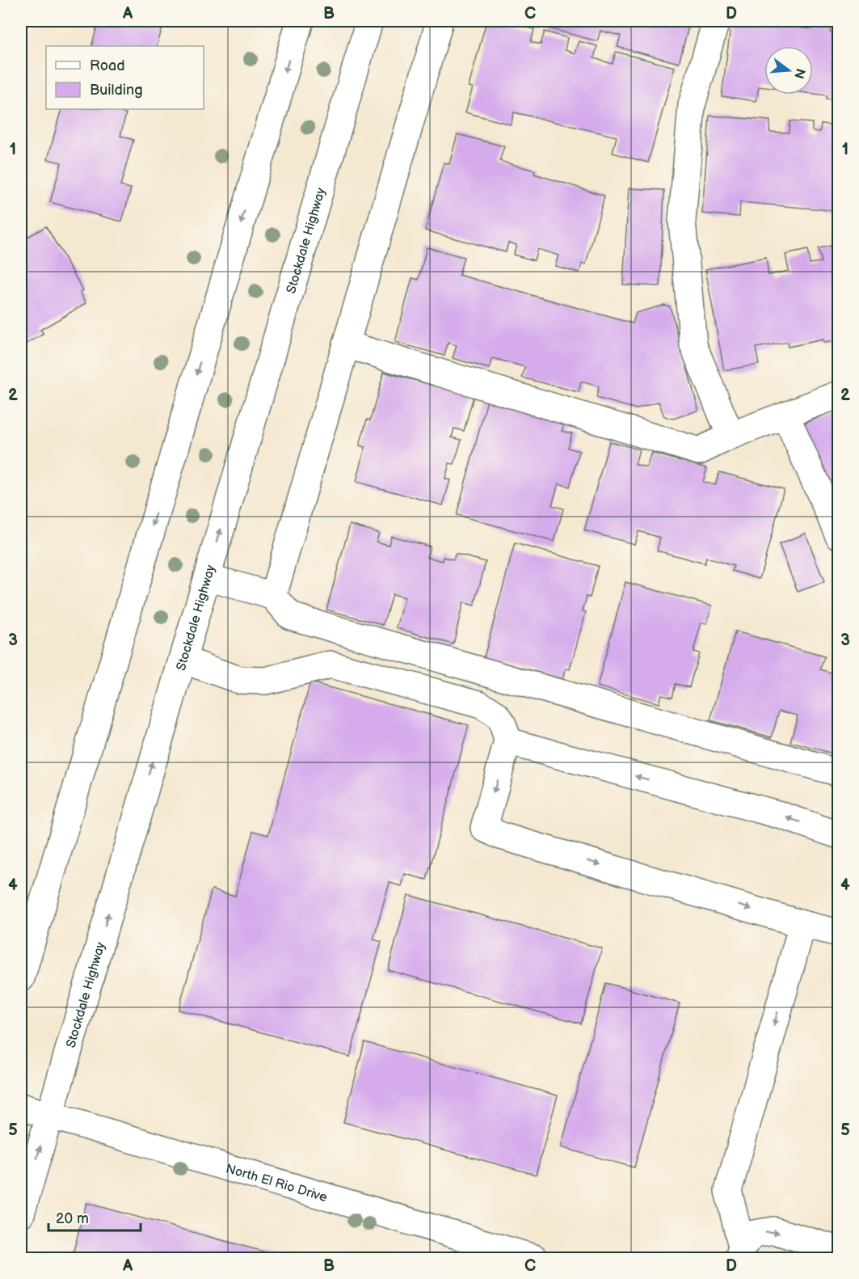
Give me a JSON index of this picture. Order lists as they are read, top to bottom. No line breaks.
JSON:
{"streets":{"main road":["Stockdale Highway","North El Rio Drive"]},"crossings":[["Stockdale Highway","North El Rio Drive"]],"legend":["Road","Building"],"scale_bar":"20 m","north":"right","grid":{"columns":["A","B","C","D"],"rows":["1","2","3","4","5"]}}
